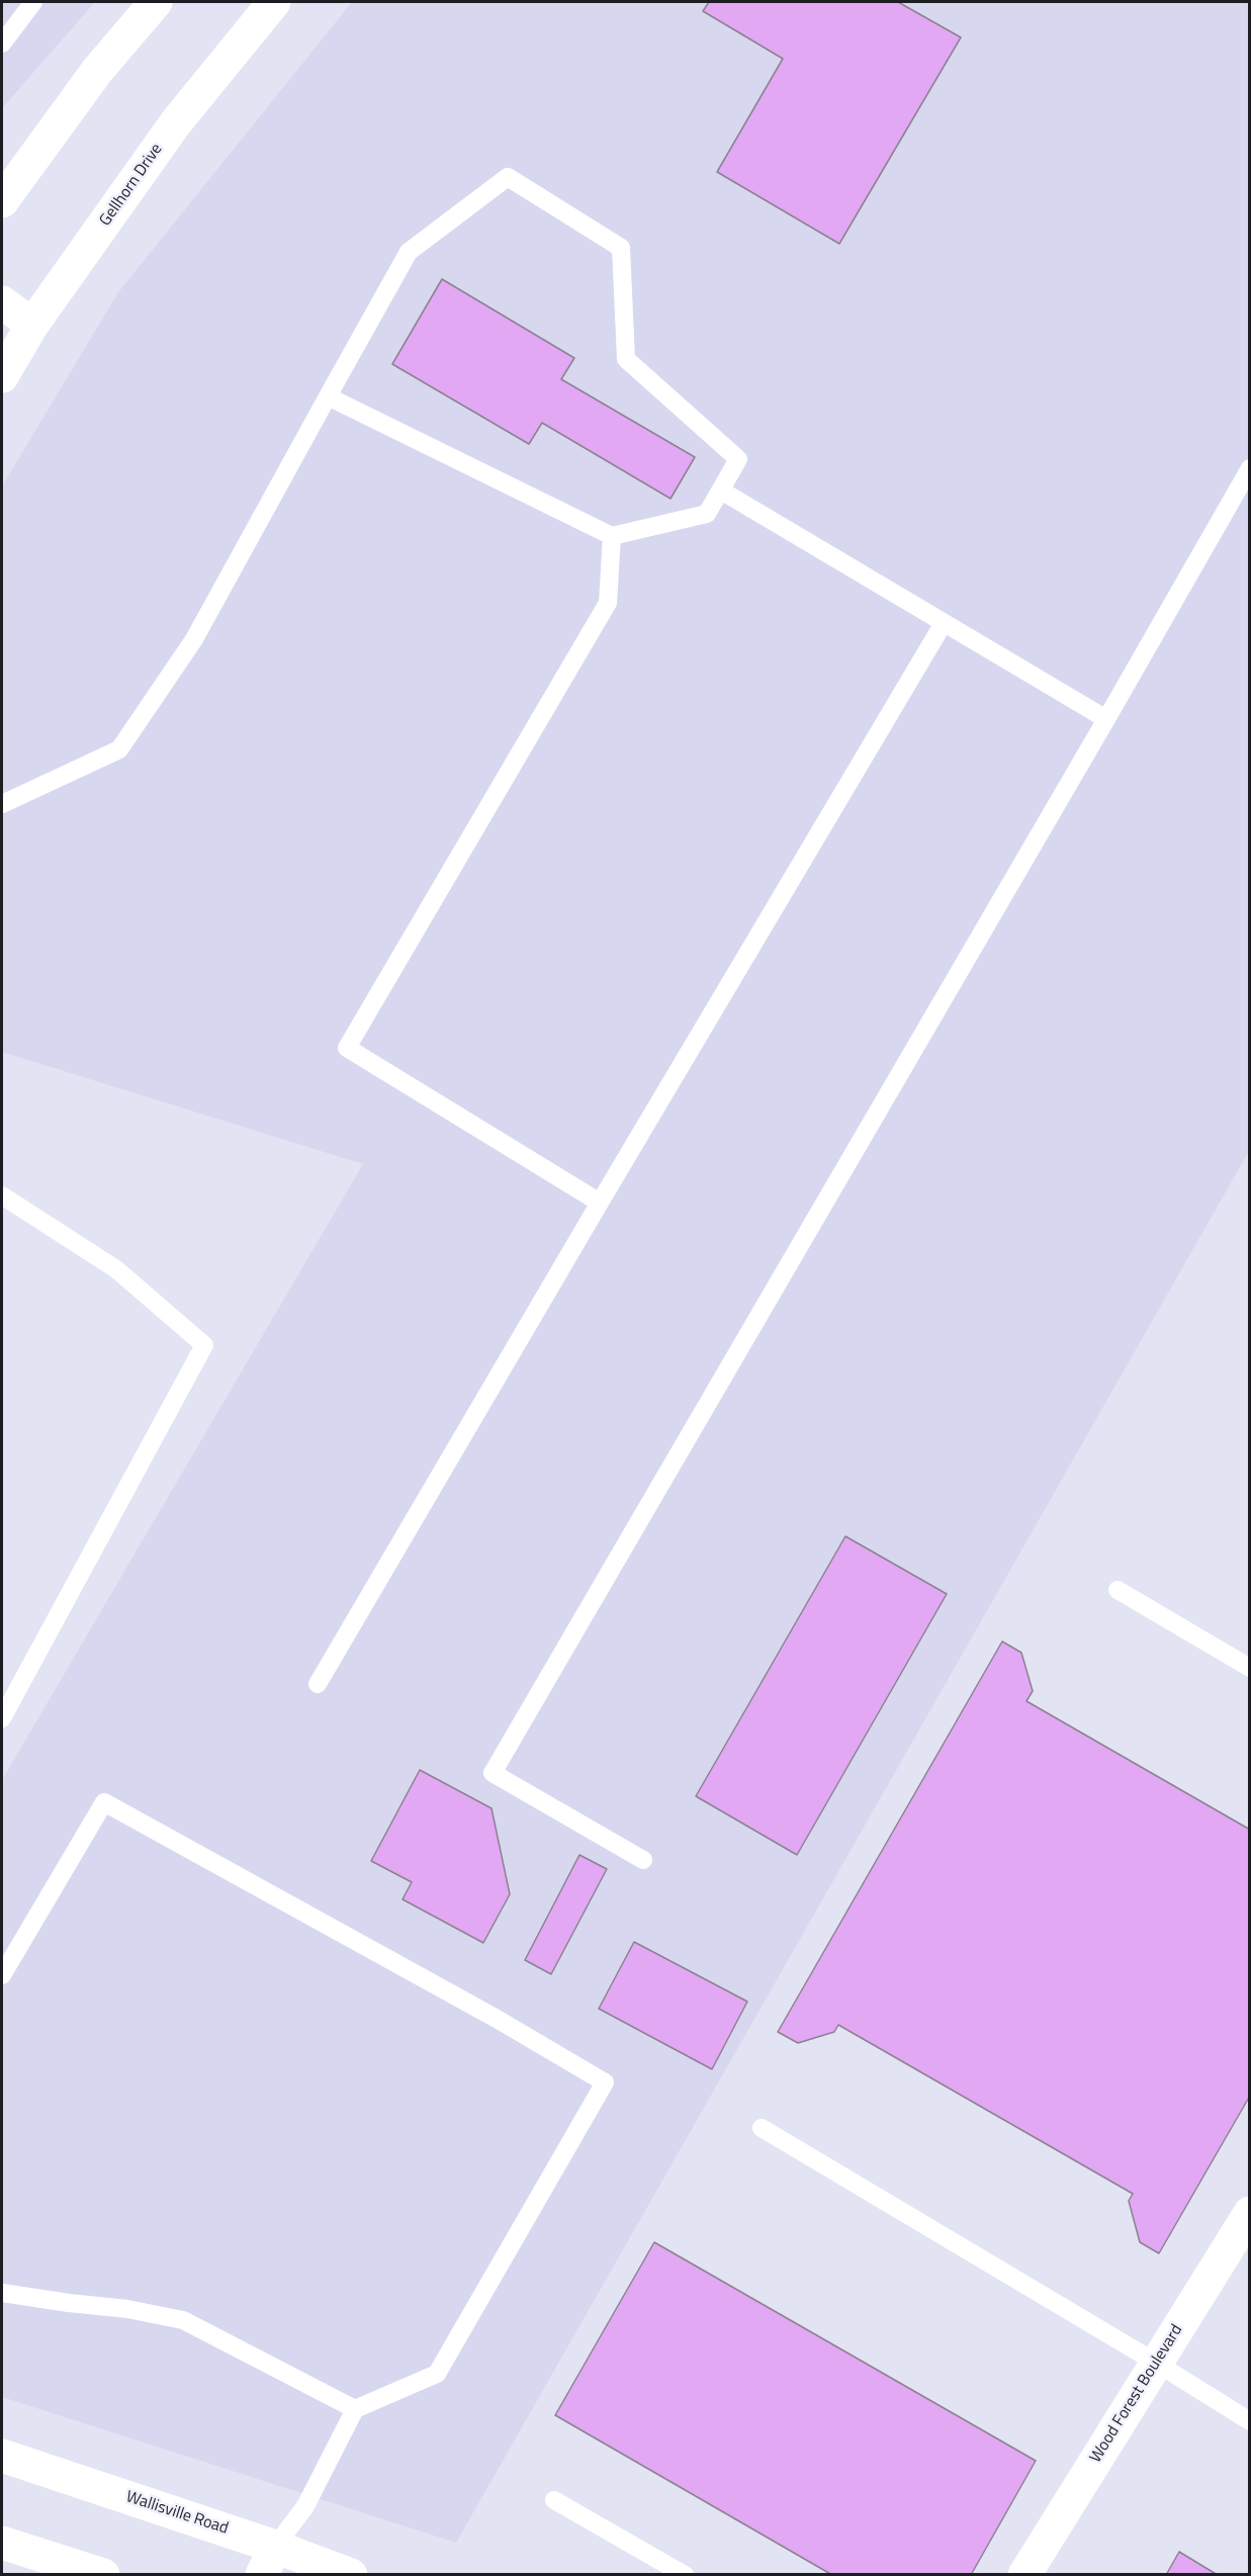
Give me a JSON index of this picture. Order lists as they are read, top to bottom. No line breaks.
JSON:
{"streets":{"main road":["Gellhorn Drive","Wood Forest Boulevard","Wallisville Road"]}}
